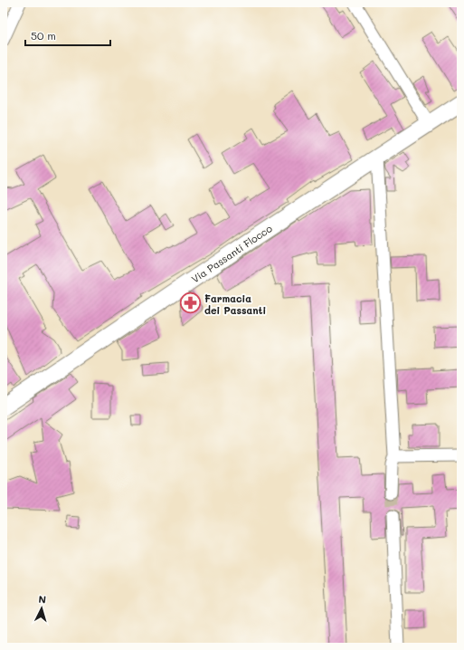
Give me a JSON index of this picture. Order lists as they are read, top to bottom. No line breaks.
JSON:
{"streets":{"main road":["Via Passanti Flocco"]},"places":{"pharmacy":["Farmacia dei Passanti"]},"scale_bar":"50 m","north":"top"}
